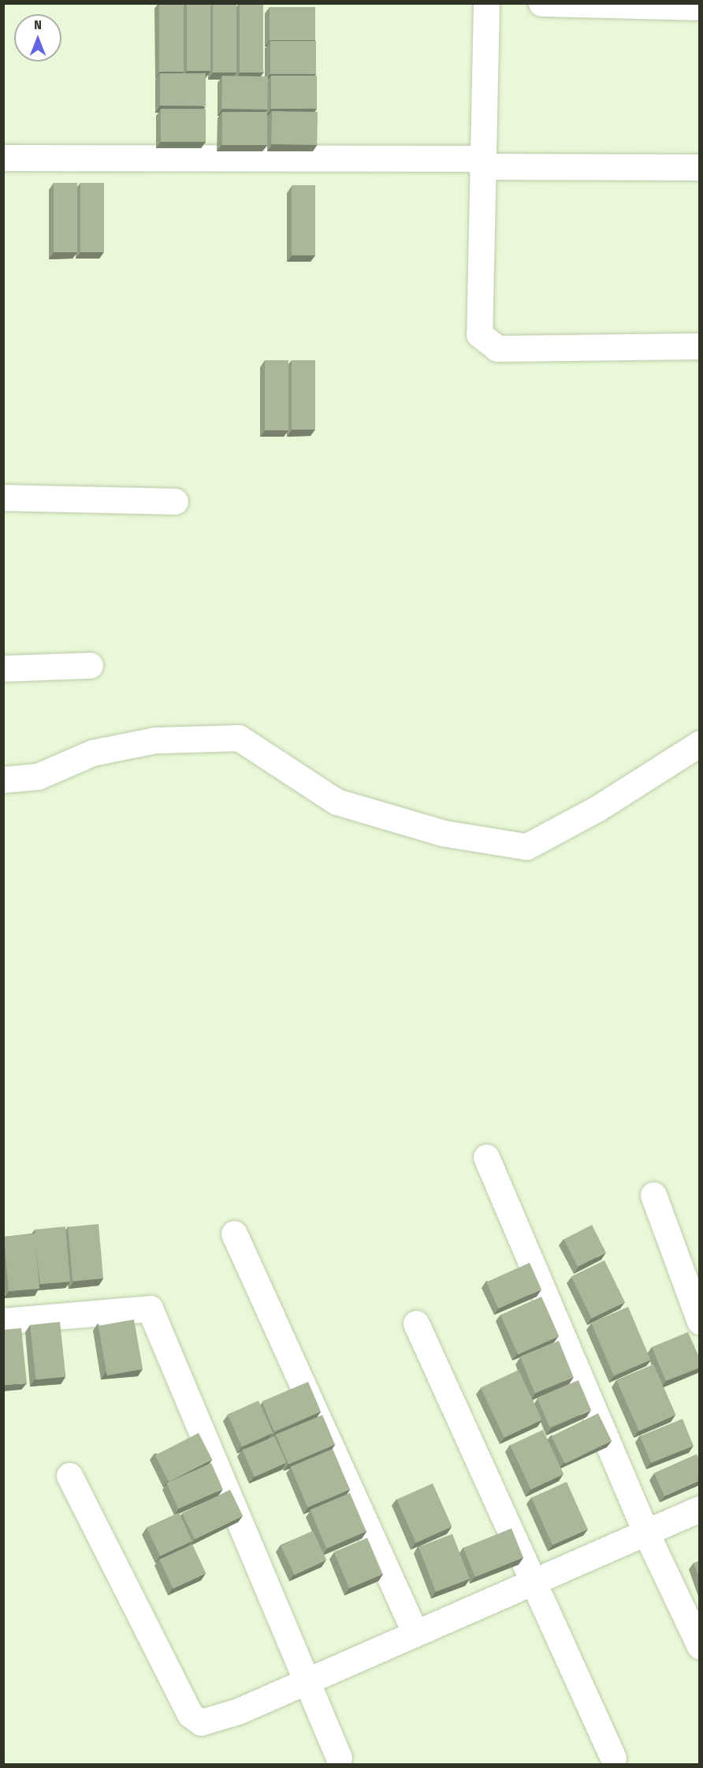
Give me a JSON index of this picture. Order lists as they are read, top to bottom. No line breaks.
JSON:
{"north":"top"}
